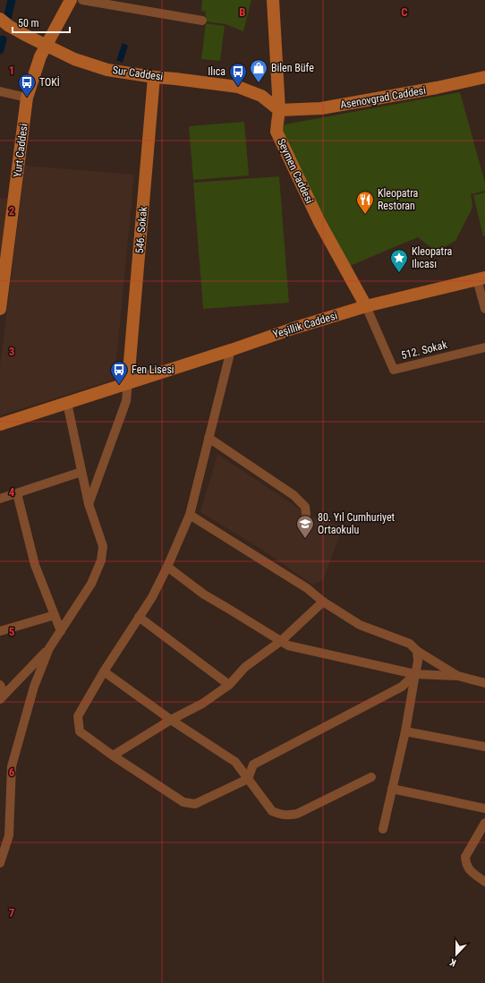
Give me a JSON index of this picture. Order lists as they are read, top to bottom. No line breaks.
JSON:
{"streets":{"main road":["Sur Caddesi","Asenovgrad Caddesi","Yurt Caddesi","Seymen Caddesi","546. Sokak","Yeşillik Caddesi"],"street":["512. Sokak"]},"crossings":[["Sur Caddesi","Asenovgrad Caddesi"],["Sur Caddesi","Yurt Caddesi"],["Sur Caddesi","Seymen Caddesi"],["Sur Caddesi","546. Sokak"],["Asenovgrad Caddesi","Seymen Caddesi"],["Seymen Caddesi","Yeşillik Caddesi"],["Seymen Caddesi","512. Sokak"],["546. Sokak","Yeşillik Caddesi"],["Yeşillik Caddesi","512. Sokak"]],"places":{"shop":["Bilen Büfe"],"bus stop":["Ilıca","TOKİ","Fen Lisesi"],"restaurant":["Kleopatra Restoran"],"place":["Kleopatra Ilıcası"],"school or university":["80. Yıl Cumhuriyet Ortaokulu"]},"scale_bar":"50 m","north":"bottom","grid":{"columns":["B","C"],"rows":["1","2","3","4","5","6","7"]}}
